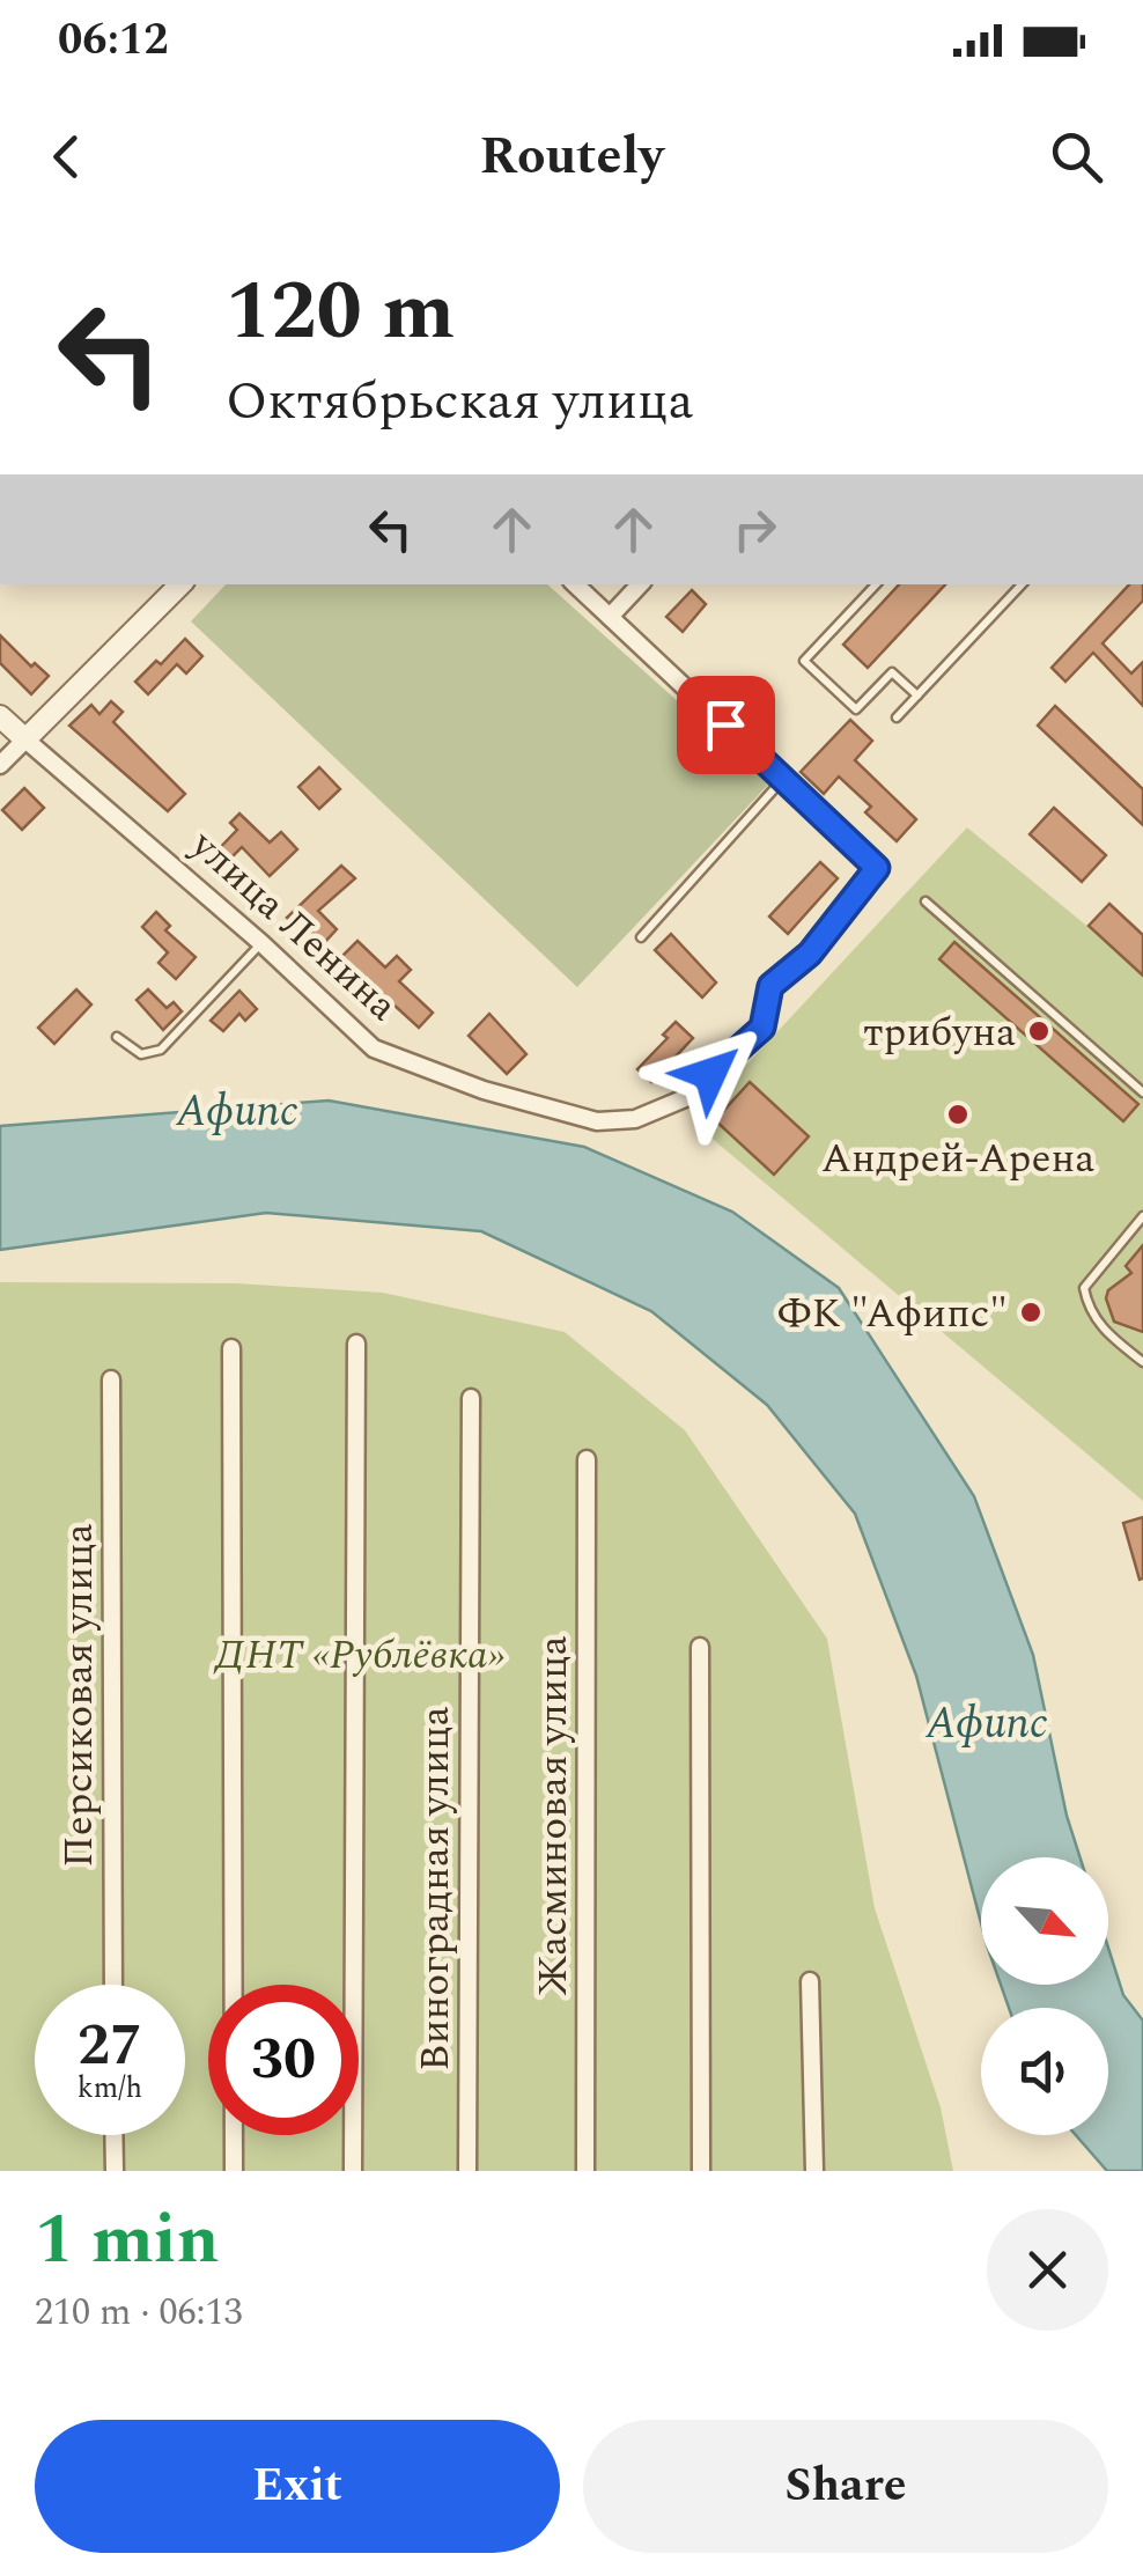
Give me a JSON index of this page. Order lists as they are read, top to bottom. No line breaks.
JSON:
{"streets":{"street":["улица Ленина","Персиковая улица","Жасминовая улица","Виноградная улица"]},"water":["Афипс"],"parks":["ДНТ «Рублёвка»"],"places":["трибуна","Андрей-Арена","ФК \"Афипс\""],"north":"bottom right","page":{"status":"06:12","header":"Routely","turn":["120 m","Октябрьская улица"],"speed":"27 km/h","limit":"30","heading":["1 min","210 m · 06:13"],"buttons":["Exit","Share"]}}
